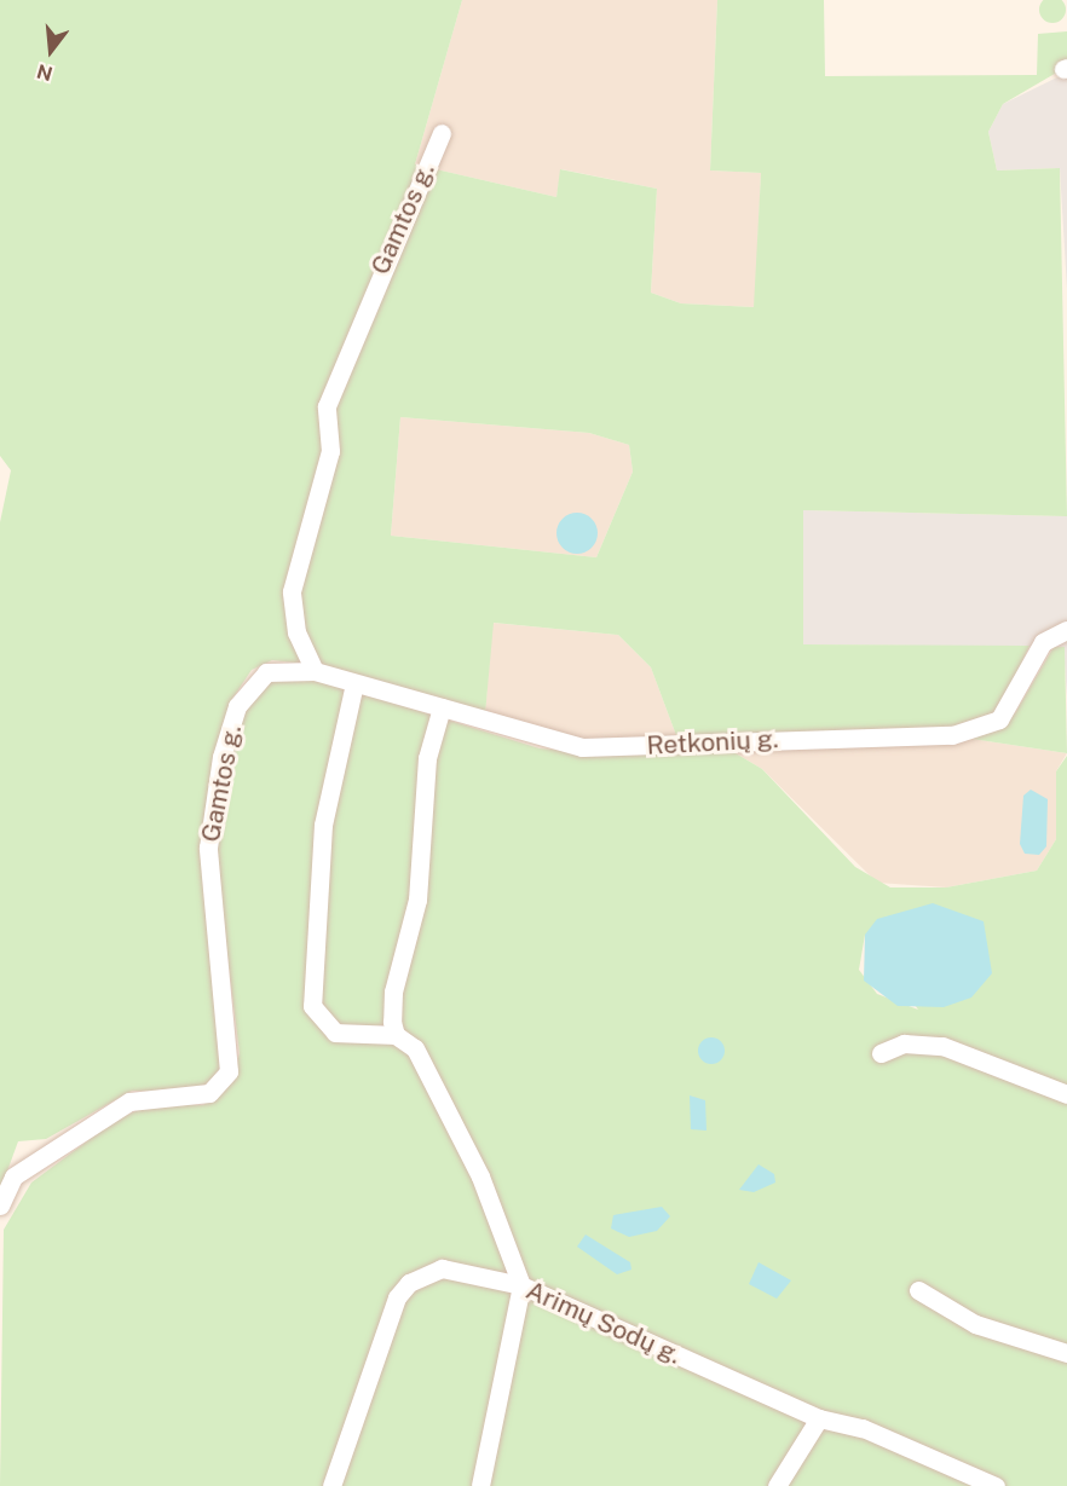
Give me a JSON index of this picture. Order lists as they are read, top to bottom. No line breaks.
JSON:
{"streets":{"street":["Gamtos g.","Retkonių g.","Arimų Sodų g."]},"crossings":[["Gamtos g.","Retkonių g."]],"north":"bottom"}
